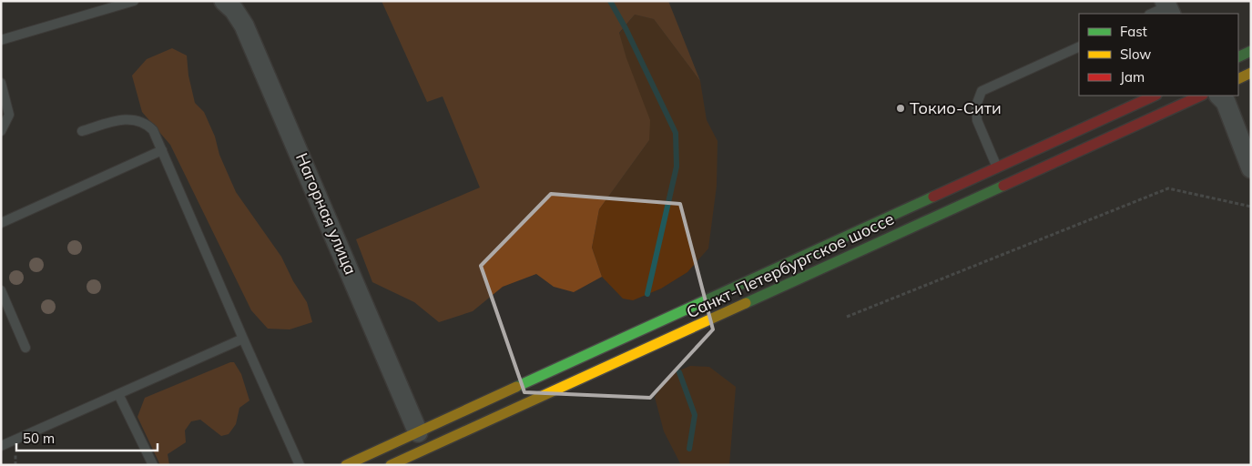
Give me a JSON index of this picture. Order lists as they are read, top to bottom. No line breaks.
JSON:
{"streets":{"main road":["Санкт-Петербургское шоссе"],"street":["Нагорная улица"]},"crossings":[["Нагорная улица","Санкт-Петербургское шоссе"]],"places":["Токио-Сити"],"legend":["Fast","Slow","Jam"],"scale_bar":"50 m"}
